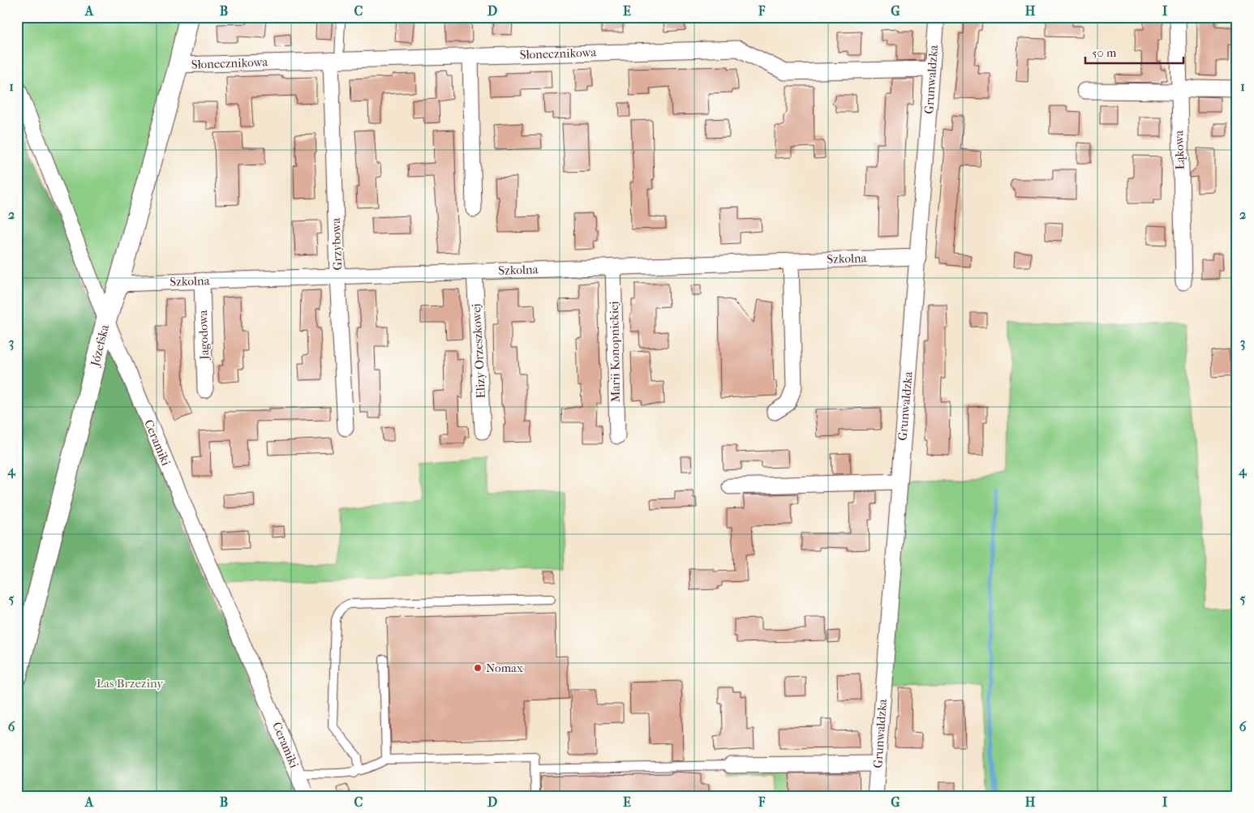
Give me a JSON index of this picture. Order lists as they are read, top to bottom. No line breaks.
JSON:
{"streets":{"street":["Słonecznikowa","Grunwaldzka","Łąkowa","Grzybowa","Szkolna","Jagodowa","Józefska","Elizy Orzeszkowej","Marii Konopnickiej","Ceramiki"]},"crossings":[["Słonecznikowa","Grunwaldzka"],["Słonecznikowa","Grzybowa"],["Słonecznikowa","Józefska"],["Grunwaldzka","Szkolna"],["Grzybowa","Szkolna"],["Szkolna","Jagodowa"],["Szkolna","Józefska"],["Szkolna","Elizy Orzeszkowej"],["Szkolna","Marii Konopnickiej"],["Józefska","Ceramiki"]],"parks":["Las Brzeziny"],"places":["Nomax"],"scale_bar":"50 m","grid":{"columns":["A","B","C","D","E","F","G","H","I"],"rows":["1","2","3","4","5","6"]}}
